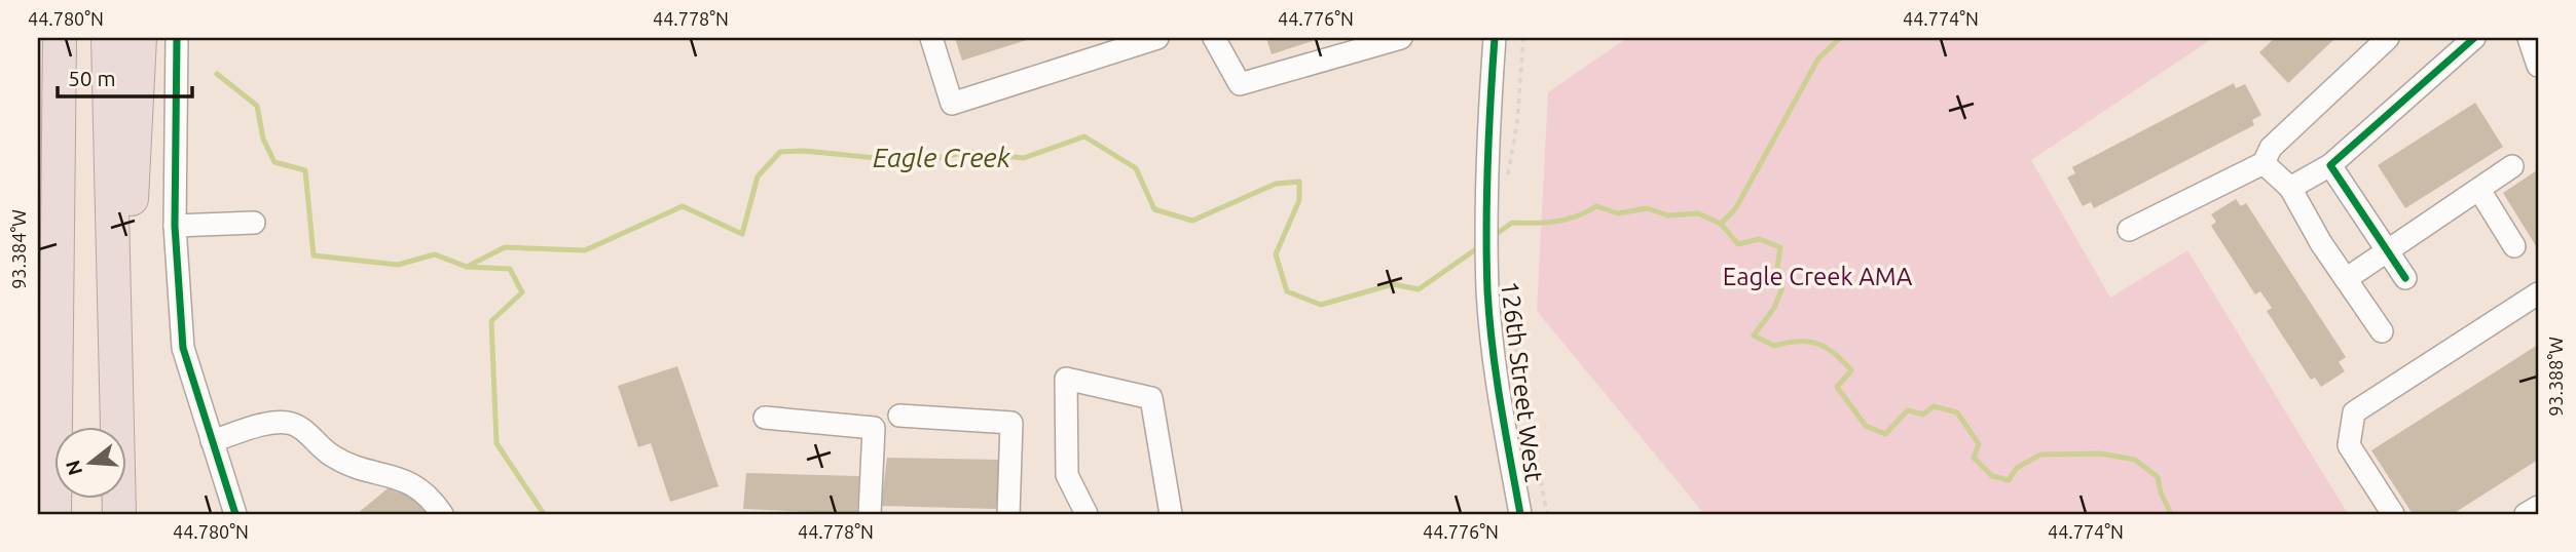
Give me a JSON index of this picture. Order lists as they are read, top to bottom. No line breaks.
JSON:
{"streets":{"street":["126th Street West"]},"water":["Eagle Creek"],"parks":["Eagle Creek AMA"],"scale_bar":"50 m","north":"left","coordinates":["44.780°N","44.778°N","44.776°N","44.774°N","93.384°W","93.388°W"]}
